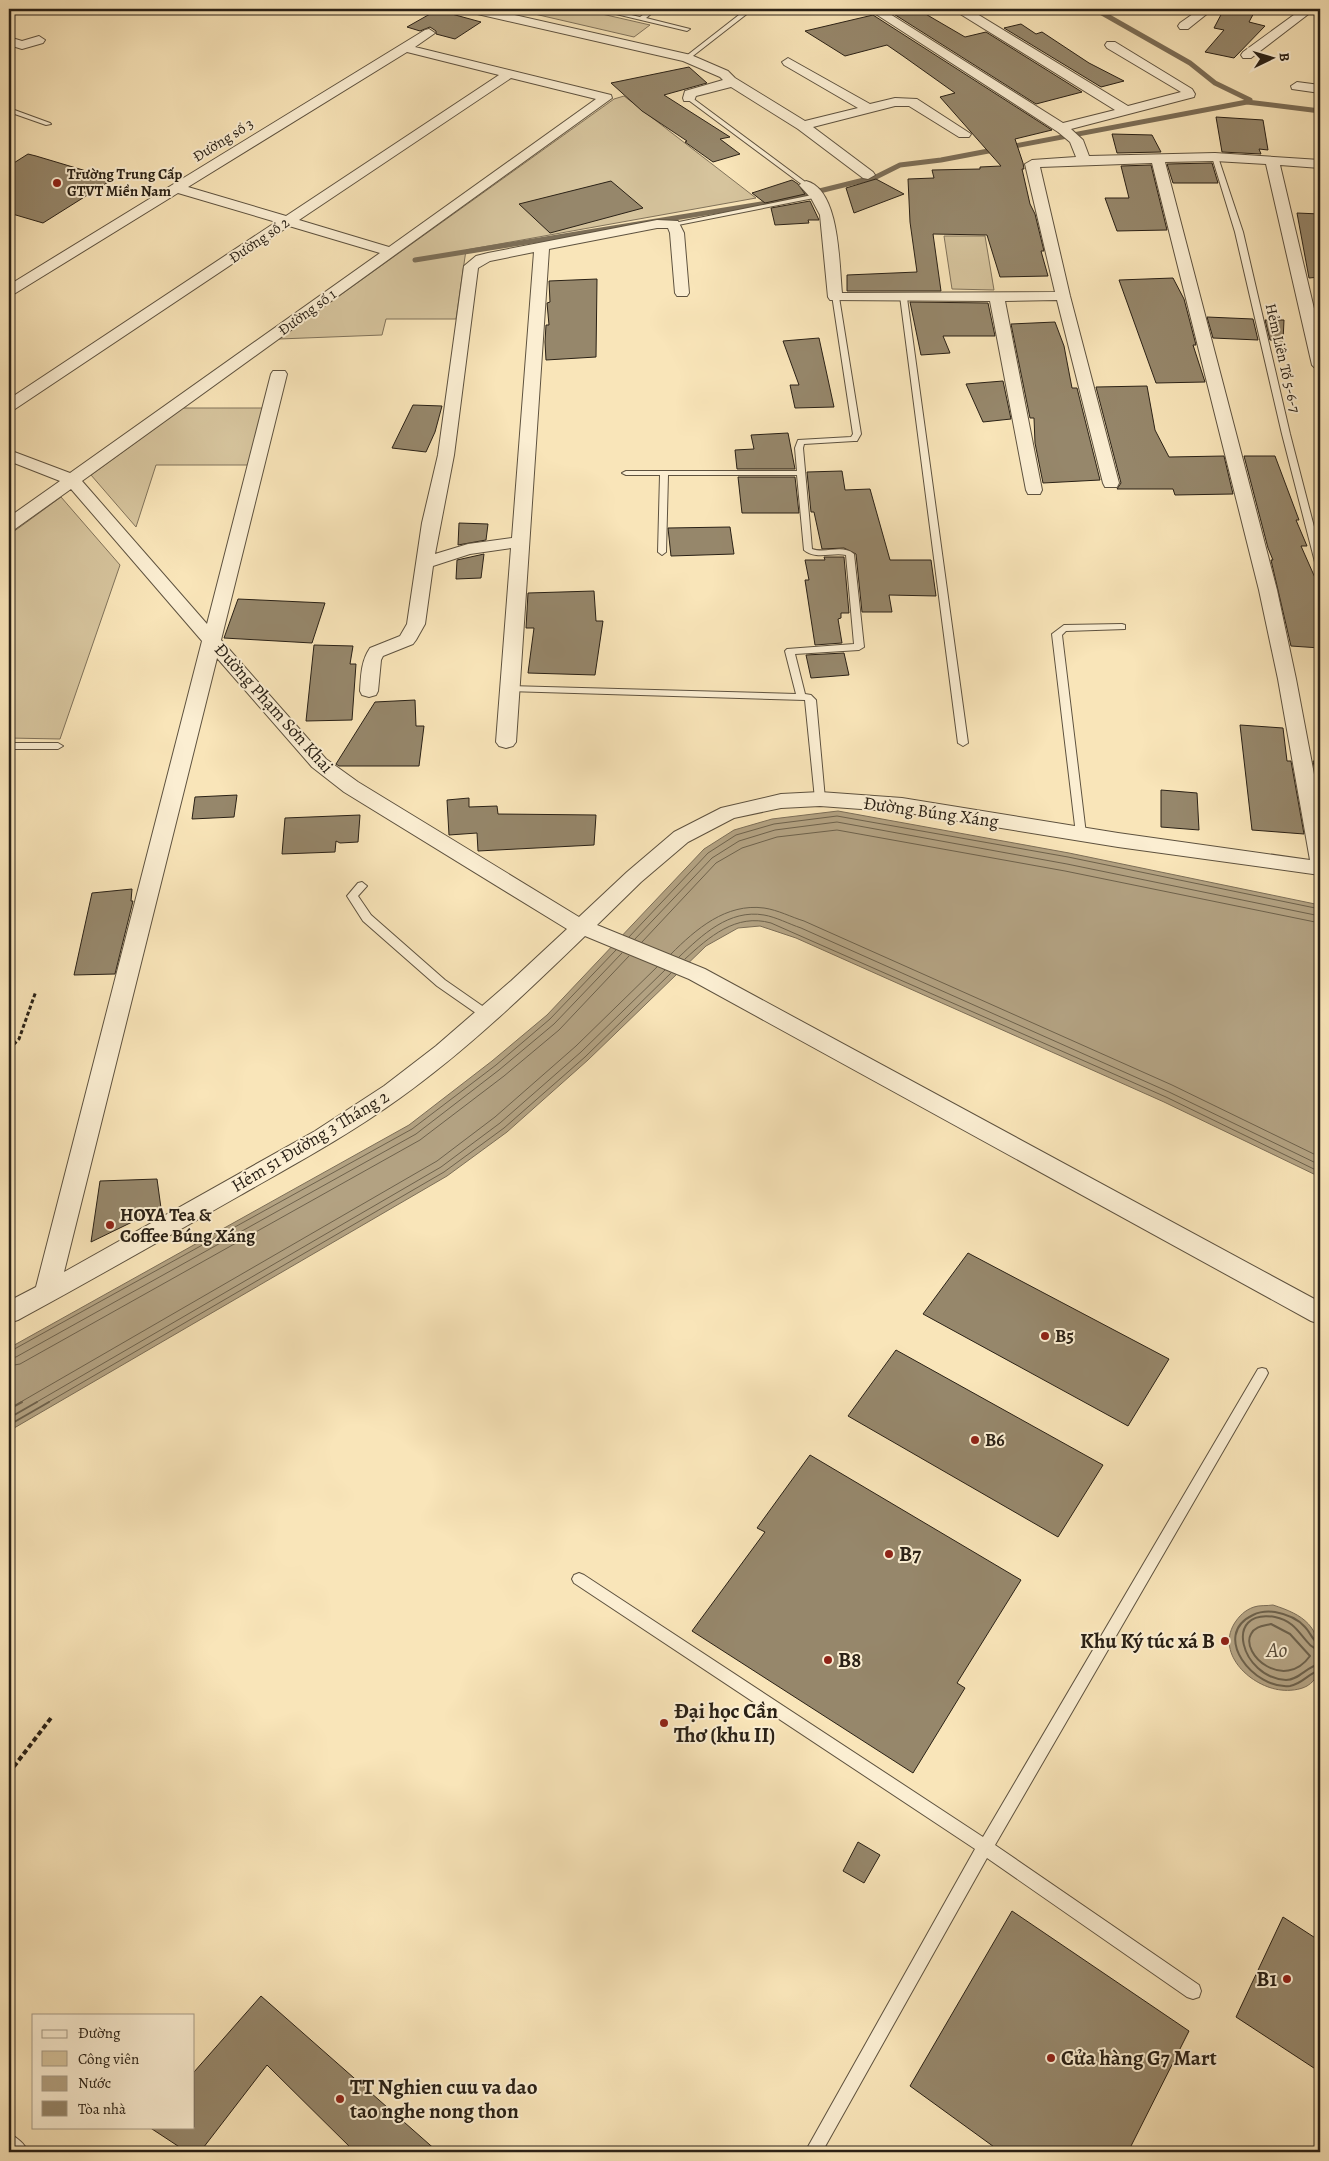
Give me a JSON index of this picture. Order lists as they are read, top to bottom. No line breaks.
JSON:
{"streets":{"street":["Đường số 3","Đường số 2","Đường số 1","Đường Phạm Sơn Khai","Đường Búng Xáng","Hẻm 51 Đường 3 Tháng 2"],"lane":["Hẻm Liên Tổ 5-6-7"]},"crossings":[["Đường số 2","Đường số 1"],["Đường số 1","Đường Phạm Sơn Khai"],["Đường Phạm Sơn Khai","Đường Búng Xáng"],["Đường Phạm Sơn Khai","Hẻm 51 Đường 3 Tháng 2"],["Đường Búng Xáng","Hẻm 51 Đường 3 Tháng 2"]],"water":["Ao"],"places":["Trường Trung Cấp GTVT Miền Nam","HOYA Tea & Coffee Búng Xáng","B5","B6","B7","Khu Ký túc xá B","B8","Đại học Cần Thơ (khu II)","B1","Cửa hàng G7 Mart","TT Nghien cuu va dao tao nghe nong thon"],"legend":["Đường","Công viên","Nước","Tòa nhà"],"north":"right"}
